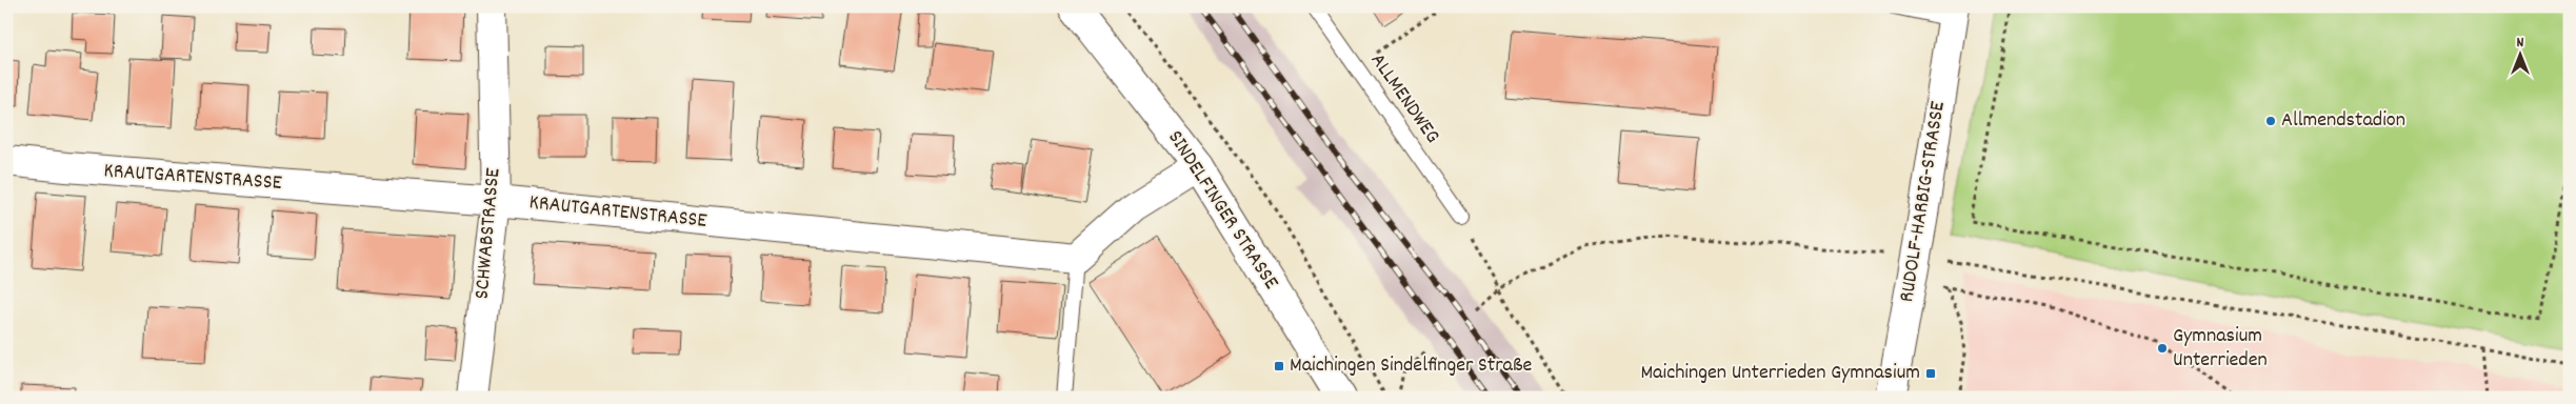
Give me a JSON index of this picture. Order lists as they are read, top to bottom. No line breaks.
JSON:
{"streets":{"street":["KRAUTGARTENSTRASSE","RUDOLF-HARBIG-STRASSE","SINDELFINGER STRASSE","SCHWABSTRASSE"],"lane":["ALLMENDWEG"]},"crossings":[["KRAUTGARTENSTRASSE","SCHWABSTRASSE"]],"places":{"other":["Allmendstadion","Gymnasium Unterrieden"],"transit":["Maichingen Sindelfinger Straße","Maichingen Unterrieden Gymnasium"]},"north":"top"}
